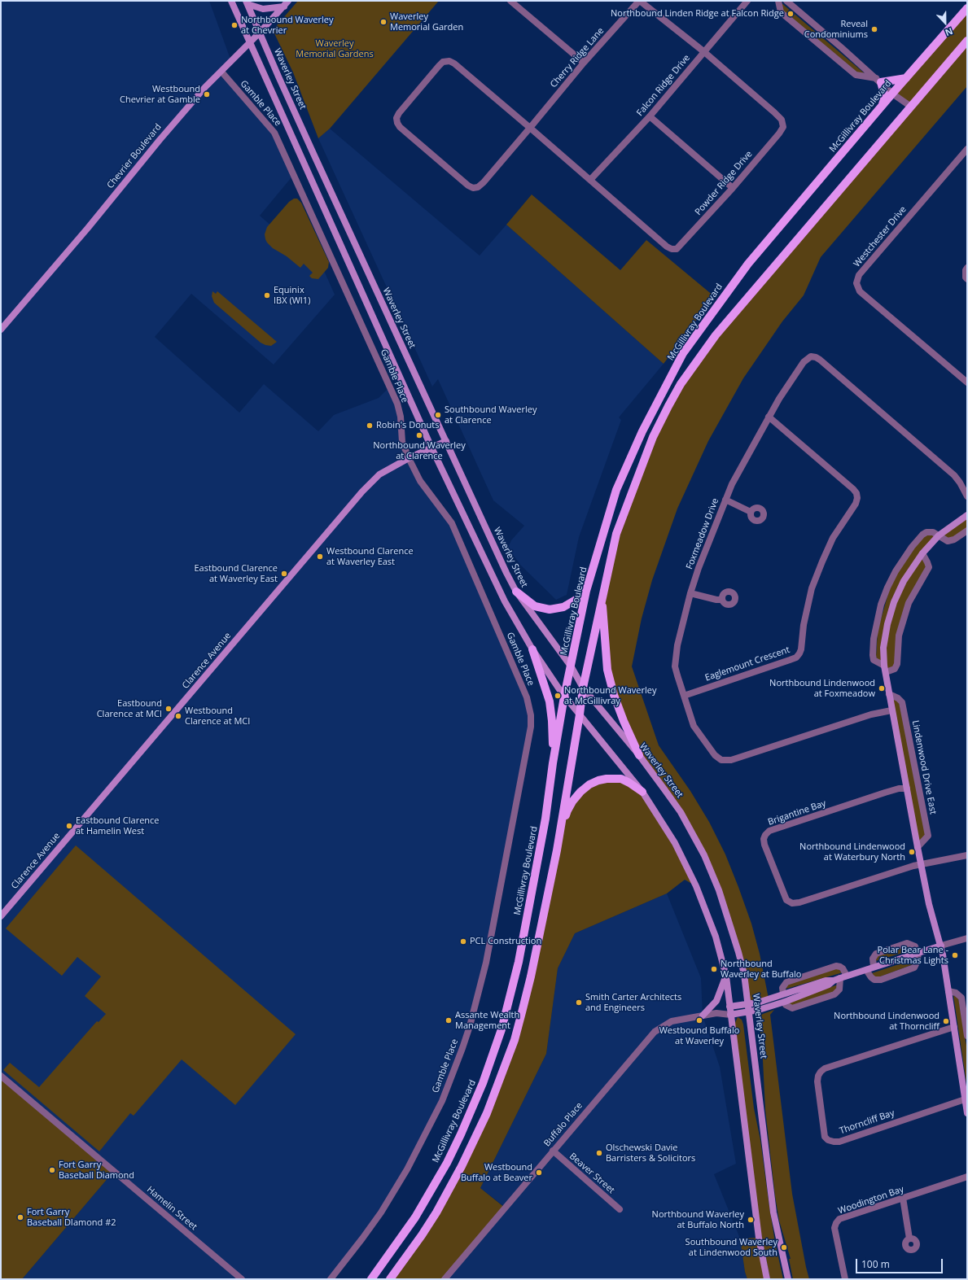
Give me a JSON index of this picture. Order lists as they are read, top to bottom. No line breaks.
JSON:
{"streets":{"main road":["Waverley Street","McGillivray Boulevard","Chevrier Boulevard","Clarence Avenue"],"street":["Cherry Ridge Lane","Falcon Ridge Drive","Gamble Place","Powder Ridge Drive","Westchester Drive","Foxmeadow Drive","Eaglemount Crescent","Lindenwood Drive East","Brigantine Bay","Thorncliff Bay","Buffalo Place","Beaver Street","Woodington Bay","Hamelin Street"]},"crossings":[["Waverley Street","McGillivray Boulevard"],["Waverley Street","Chevrier Boulevard"],["Waverley Street","Clarence Avenue"],["Falcon Ridge Drive","Powder Ridge Drive"],["Gamble Place","Chevrier Boulevard"],["Gamble Place","Clarence Avenue"],["Foxmeadow Drive","Eaglemount Crescent"],["Buffalo Place","Beaver Street"]],"parks":["Waverley Memorial Gardens"],"places":["Northbound Linden Ridge at Falcon Ridge","Waverley Memorial Garden","Northbound Waverley at Chevrier","Reveal Condominiums","Westbound Chevrier at Gamble","Equinix IBX (WI1)","Southbound Waverley at Clarence","Robin's Donuts","Northbound Waverley at Clarence","Westbound Clarence at Waverley East","Eastbound Clarence at Waverley East","Northbound Lindenwood at Foxmeadow","Northbound Waverley at McGillivray","Eastbound Clarence at MCI","Westbound Clarence at MCI","Eastbound Clarence at Hamelin West","Northbound Lindenwood at Waterbury North","PCL Construction","Polar Bear Lane - Christmas Lights","Northbound Waverley at Buffalo","Smith Carter Architects and Engineers","Assante Wealth Management","Westbound Buffalo at Waverley","Northbound Lindenwood at Thorncliff","Olschewski Davie Barristers & Solicitors","Fort Garry Baseball Diamond","Westbound Buffalo at Beaver","Fort Garry Baseball DIamond #2","Northbound Waverley at Buffalo North","Southbound Waverley at Lindenwood South"],"scale_bar":"100 m","north":"bottom"}
